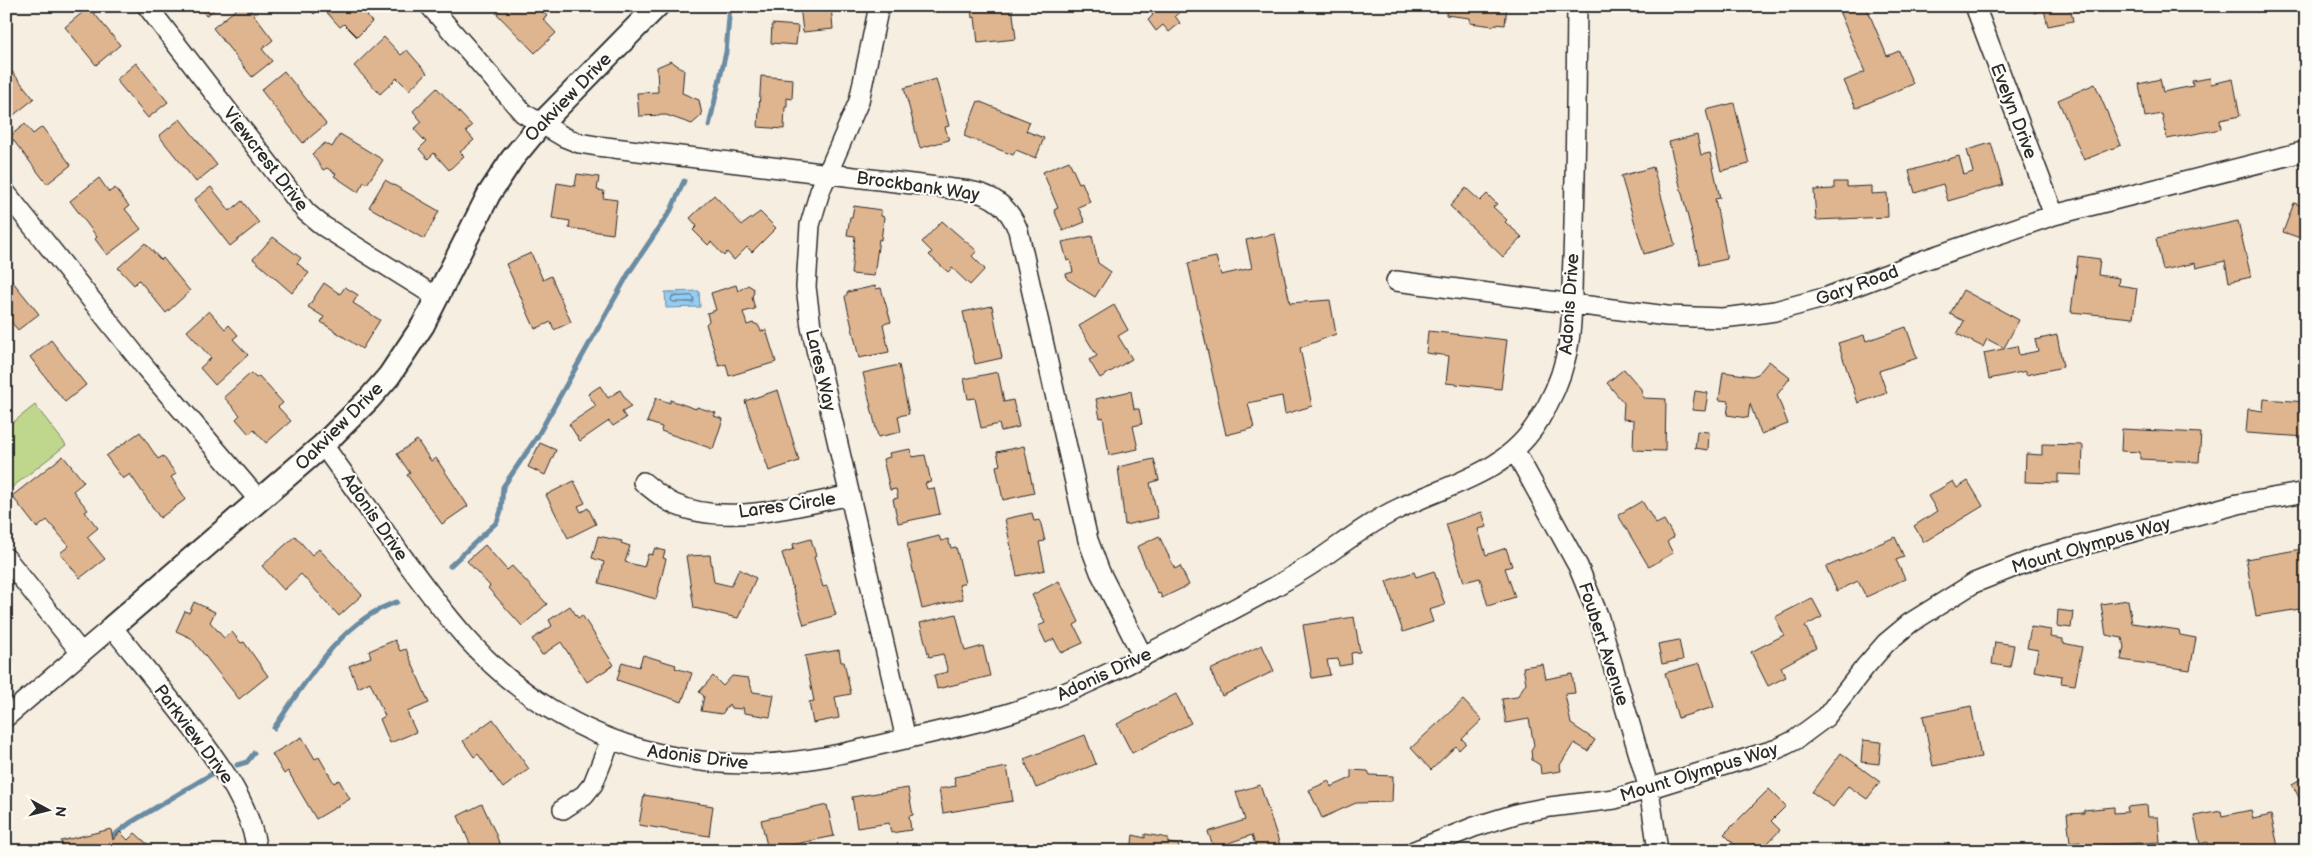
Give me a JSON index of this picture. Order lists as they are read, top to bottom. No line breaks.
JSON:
{"streets":{"street":["Oakview Drive","Evelyn Drive","Viewcrest Drive","Brockbank Way","Gary Road","Adonis Drive","Lares Way","Lares Circle","Mount Olympus Way","Foubert Avenue","Parkview Drive"]},"crossings":[["Oakview Drive","Viewcrest Drive"],["Oakview Drive","Brockbank Way"],["Oakview Drive","Adonis Drive"],["Oakview Drive","Parkview Drive"],["Evelyn Drive","Gary Road"],["Brockbank Way","Adonis Drive"],["Brockbank Way","Lares Way"],["Gary Road","Adonis Drive"],["Adonis Drive","Lares Way"],["Adonis Drive","Foubert Avenue"],["Lares Way","Lares Circle"],["Mount Olympus Way","Foubert Avenue"]],"north":"right"}
